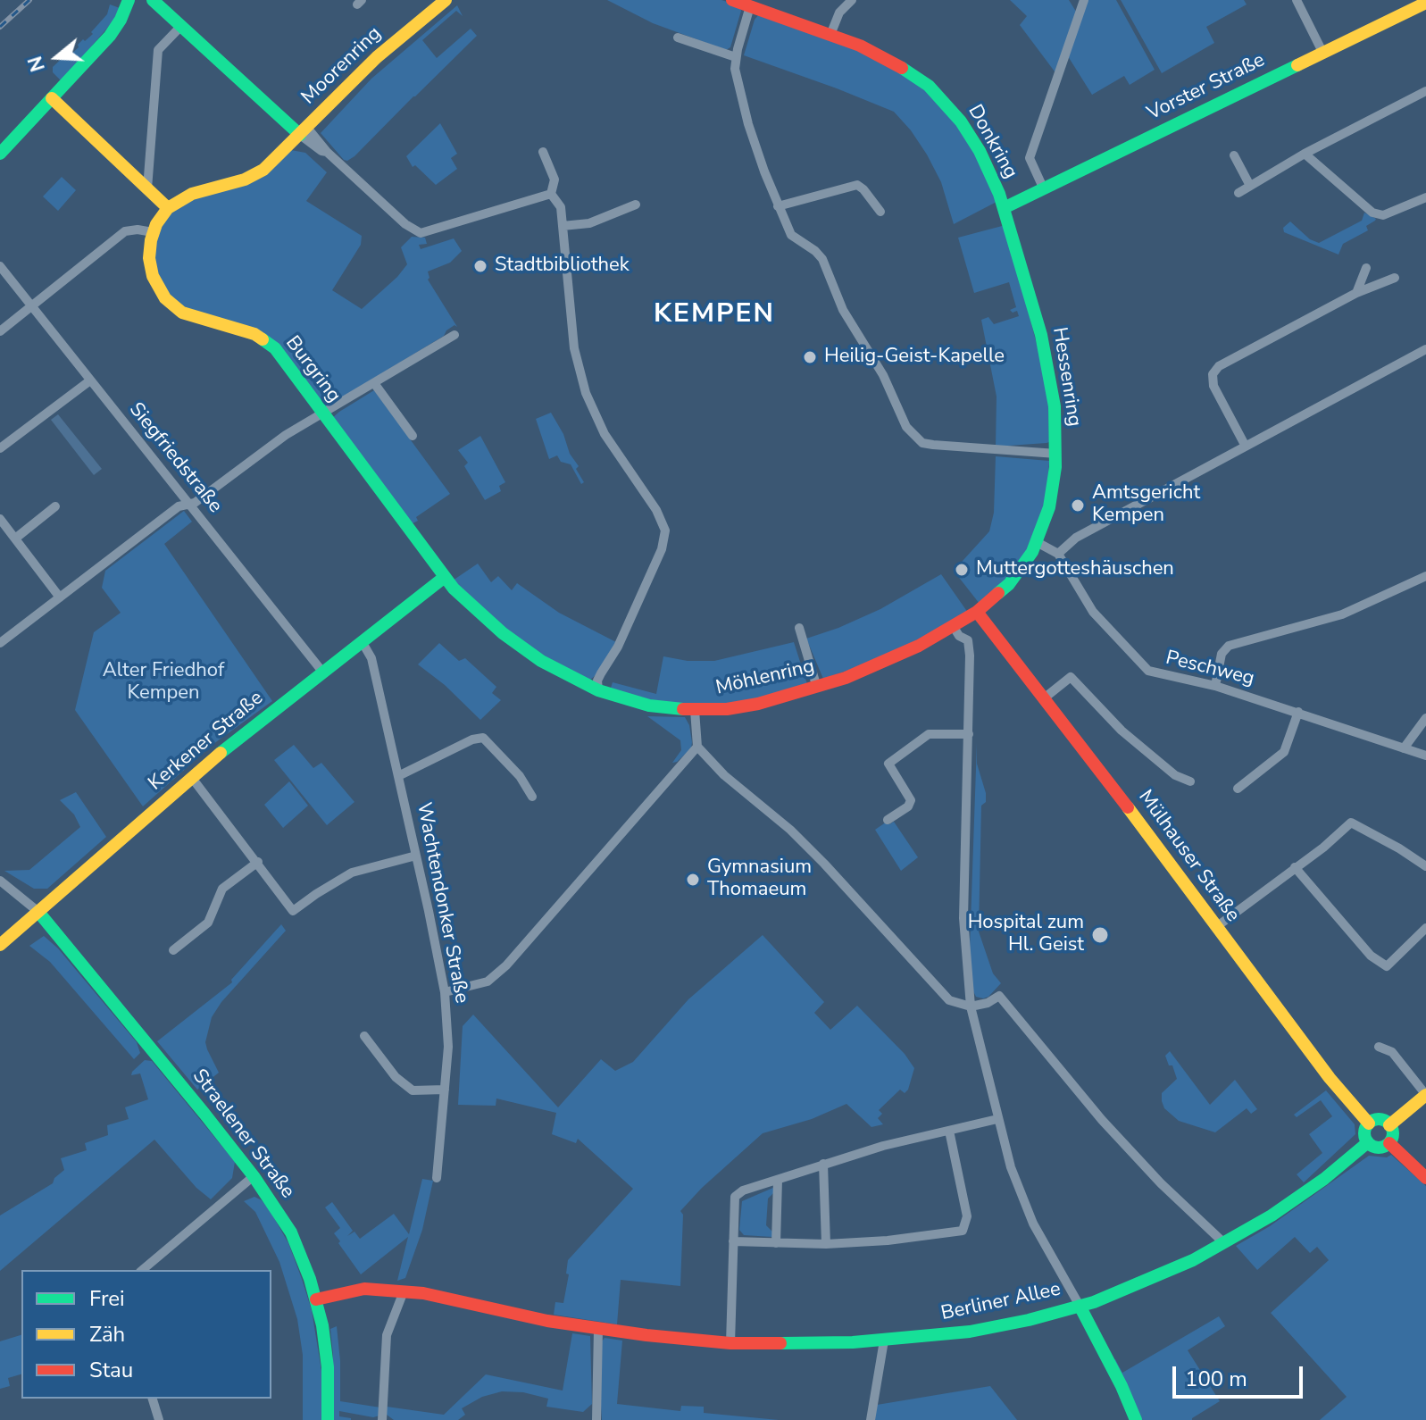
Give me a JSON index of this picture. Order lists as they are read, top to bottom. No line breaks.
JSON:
{"streets":{"main road":["Moorenring","Vorster Straße","Donkring","Burgring","Hessenring","Möhlenring","Kerkener Straße","Mülhauser Straße","Straelener Straße","Berliner Allee"],"street":["Siegfriedstraße","Peschweg","Wachtendonker Straße"]},"crossings":[["Vorster Straße","Donkring"],["Donkring","Hessenring"],["Burgring","Möhlenring"],["Burgring","Kerkener Straße"],["Hessenring","Möhlenring"],["Hessenring","Mülhauser Straße"],["Siegfriedstraße","Kerkener Straße"],["Möhlenring","Kerkener Straße"],["Kerkener Straße","Wachtendonker Straße"],["Kerkener Straße","Straelener Straße"],["Mülhauser Straße","Berliner Allee"],["Straelener Straße","Berliner Allee"]],"districts":["KEMPEN"],"parks":["Alter Friedhof Kempen"],"places":["Stadtbibliothek","Heilig-Geist-Kapelle","Amtsgericht Kempen","Muttergotteshäuschen","Gymnasium Thomaeum","Hospital zum Hl. Geist"],"legend":["Frei","Zäh","Stau"],"scale_bar":"100 m","north":"left"}
